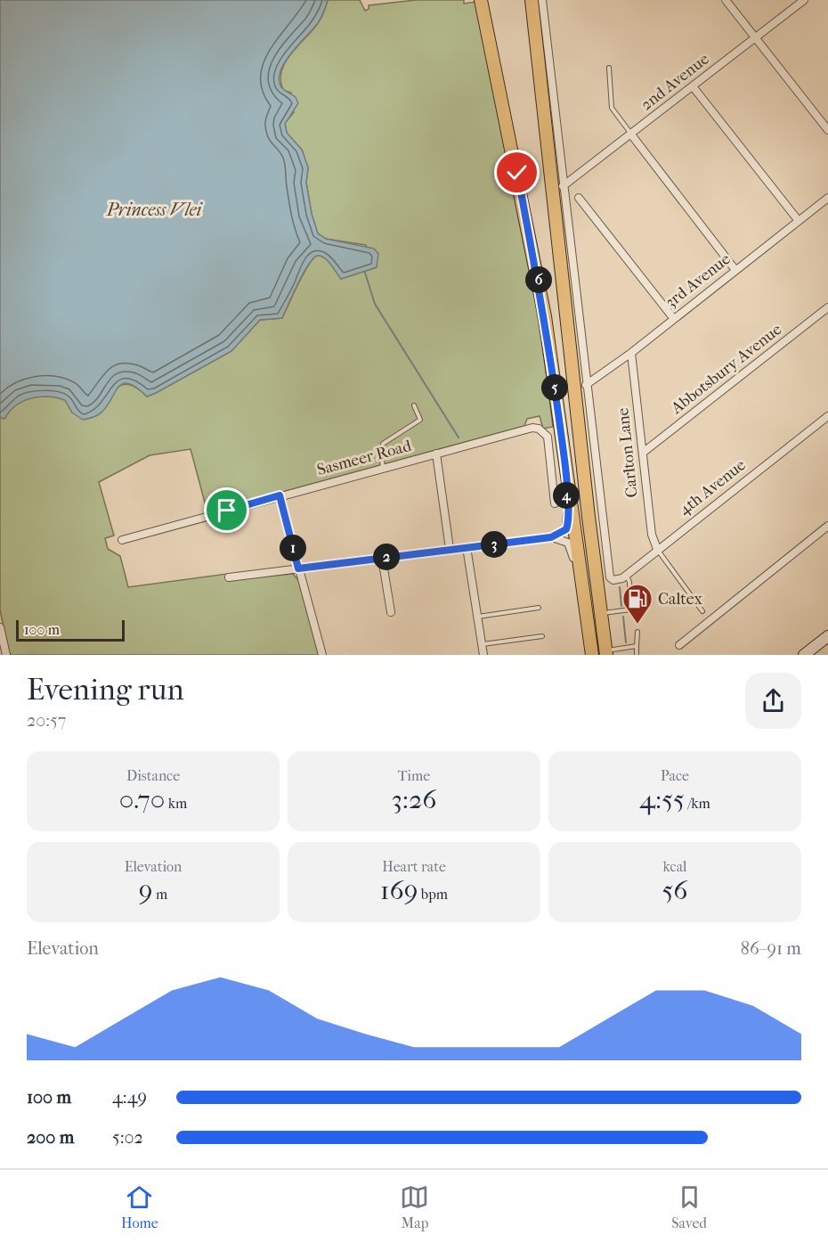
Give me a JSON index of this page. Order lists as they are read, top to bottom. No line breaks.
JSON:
{"streets":{"street":["2nd Avenue","3rd Avenue","Abbotsbury Avenue","Carlton Lane","Sasmeer Road","4th Avenue"]},"crossings":[["3rd Avenue","Carlton Lane"],["3rd Avenue","4th Avenue"],["Abbotsbury Avenue","Carlton Lane"],["Carlton Lane","4th Avenue"]],"water":["Princess Vlei"],"places":{"fuel station":["Caltex"]},"scale_bar":"100 m","page":{"pins":["6","5","4","3","1","2"],"scale":"100 m","heading":["Evening run","20:57"],"stats":[["Distance","0.70 km"],["Time","3:26"],["Pace","4:55 /km"],["Elevation","9 m"],["Heart rate","169 bpm"],["kcal","56"]],"chart":["Elevation","86–91 m"],"list":[{"name":"100 m","note":"4:49"},{"name":"200 m","note":"5:02"}],"tabs":["Home","Map","Saved"]}}
